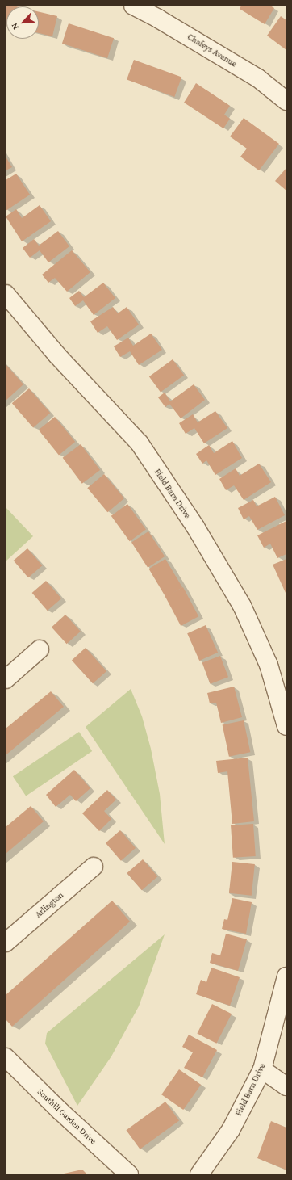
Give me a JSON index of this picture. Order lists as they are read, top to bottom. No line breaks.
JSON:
{"streets":{"street":["Chafeys Avenue","Field Barn Drive","Arlington","Southill Garden Drive"]},"north":"bottom left"}
